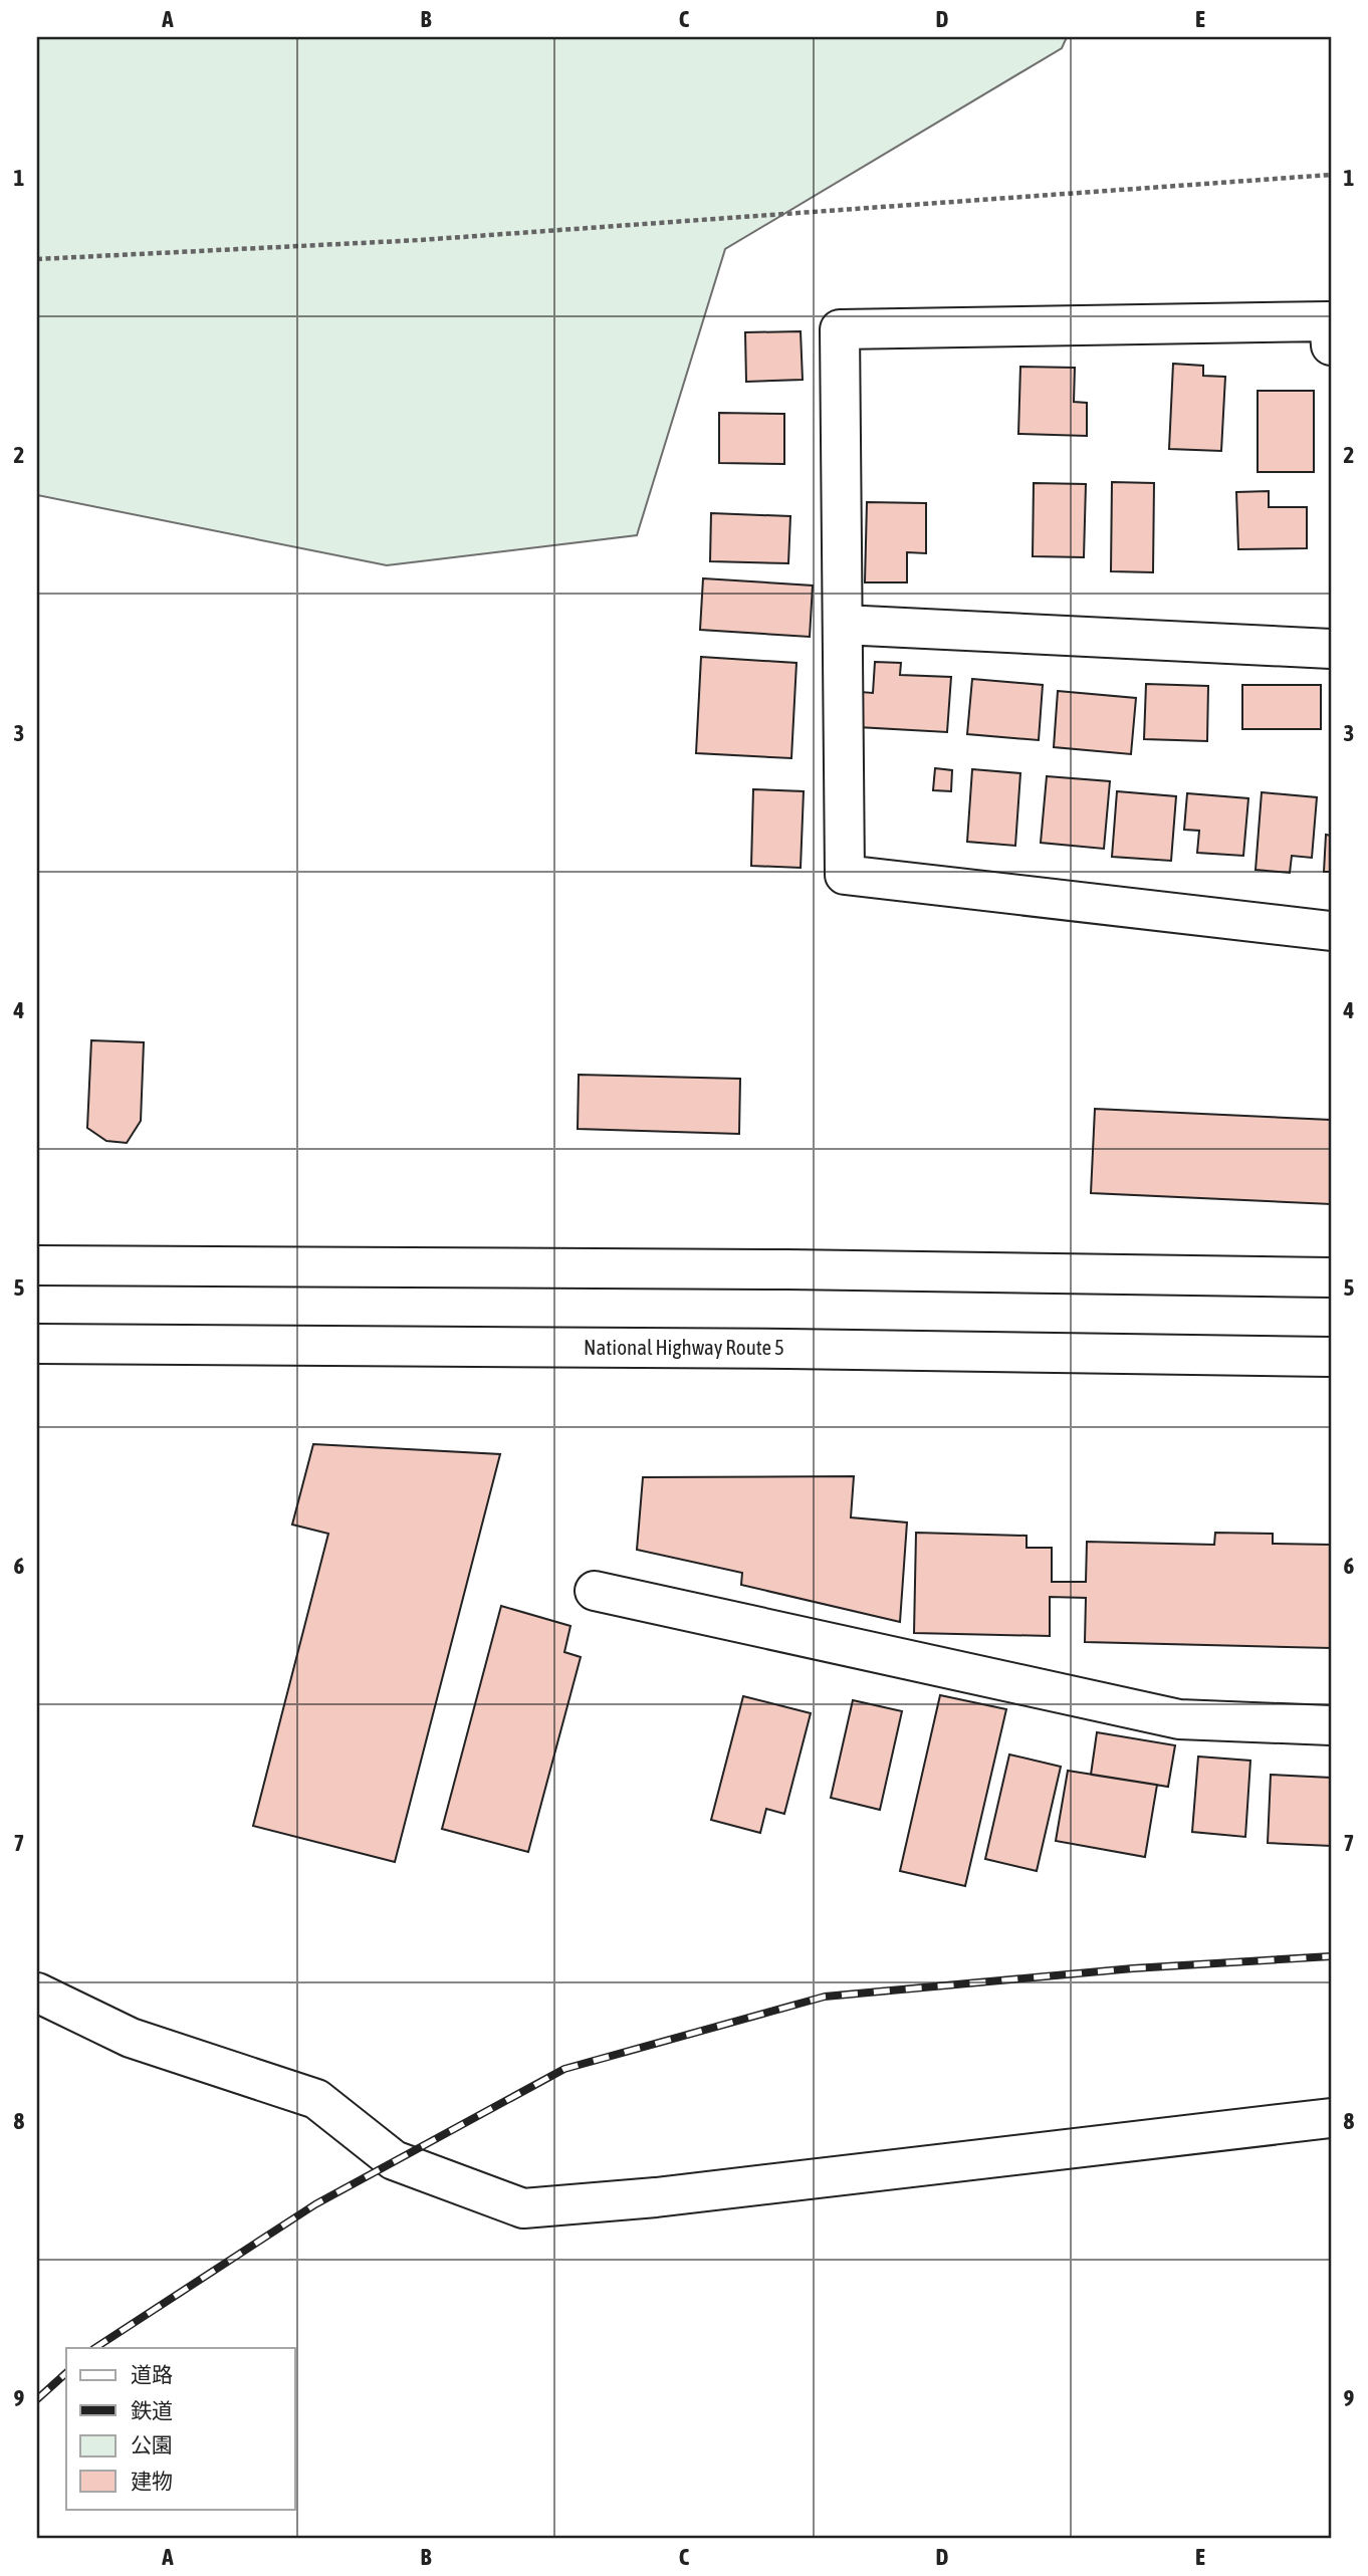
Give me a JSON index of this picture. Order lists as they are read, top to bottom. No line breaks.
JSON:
{"streets":{"main road":["National Highway Route 5"]},"legend":["道路","鉄道","公園","建物"],"grid":{"columns":["A","B","C","D","E"],"rows":["1","2","3","4","5","6","7","8","9"]}}
